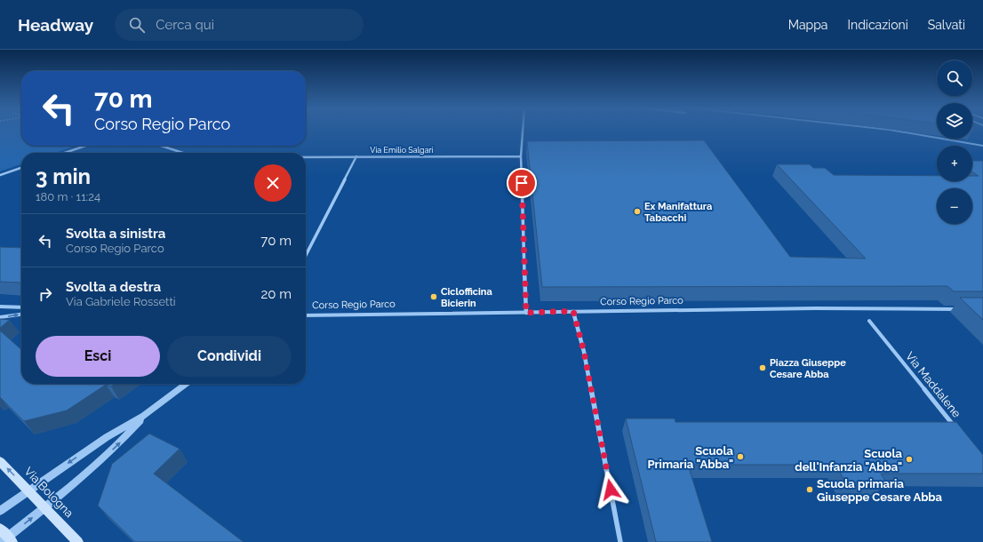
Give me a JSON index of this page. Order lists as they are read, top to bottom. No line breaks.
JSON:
{"streets":{"main road":["Via Bologna"],"street":["Via Emilio Salgari","Corso Regio Parco","Via Maddalene"]},"one_way":["Via Bologna"],"places":["Ex Manifattura Tabacchi","Ciclofficina Bicierin","Piazza Giuseppe Cesare Abba","Scuola Primaria \"Abba\"","Scuola dell'Infanzia \"Abba\"","Scuola primaria Giuseppe Cesare Abba"],"page":{"header":"Headway","search":"Cerca qui","nav":["Mappa","Indicazioni","Salvati"],"map_buttons":["+","−"],"turn":["70 m","Corso Regio Parco"],"heading":["3 min","180 m · 11:24"],"list":[{"name":"Svolta a sinistra","note":"Corso Regio Parco","value":"70 m"},{"name":"Svolta a destra","note":"Via Gabriele Rossetti","value":"20 m"}],"buttons":["Esci","Condividi"]}}
